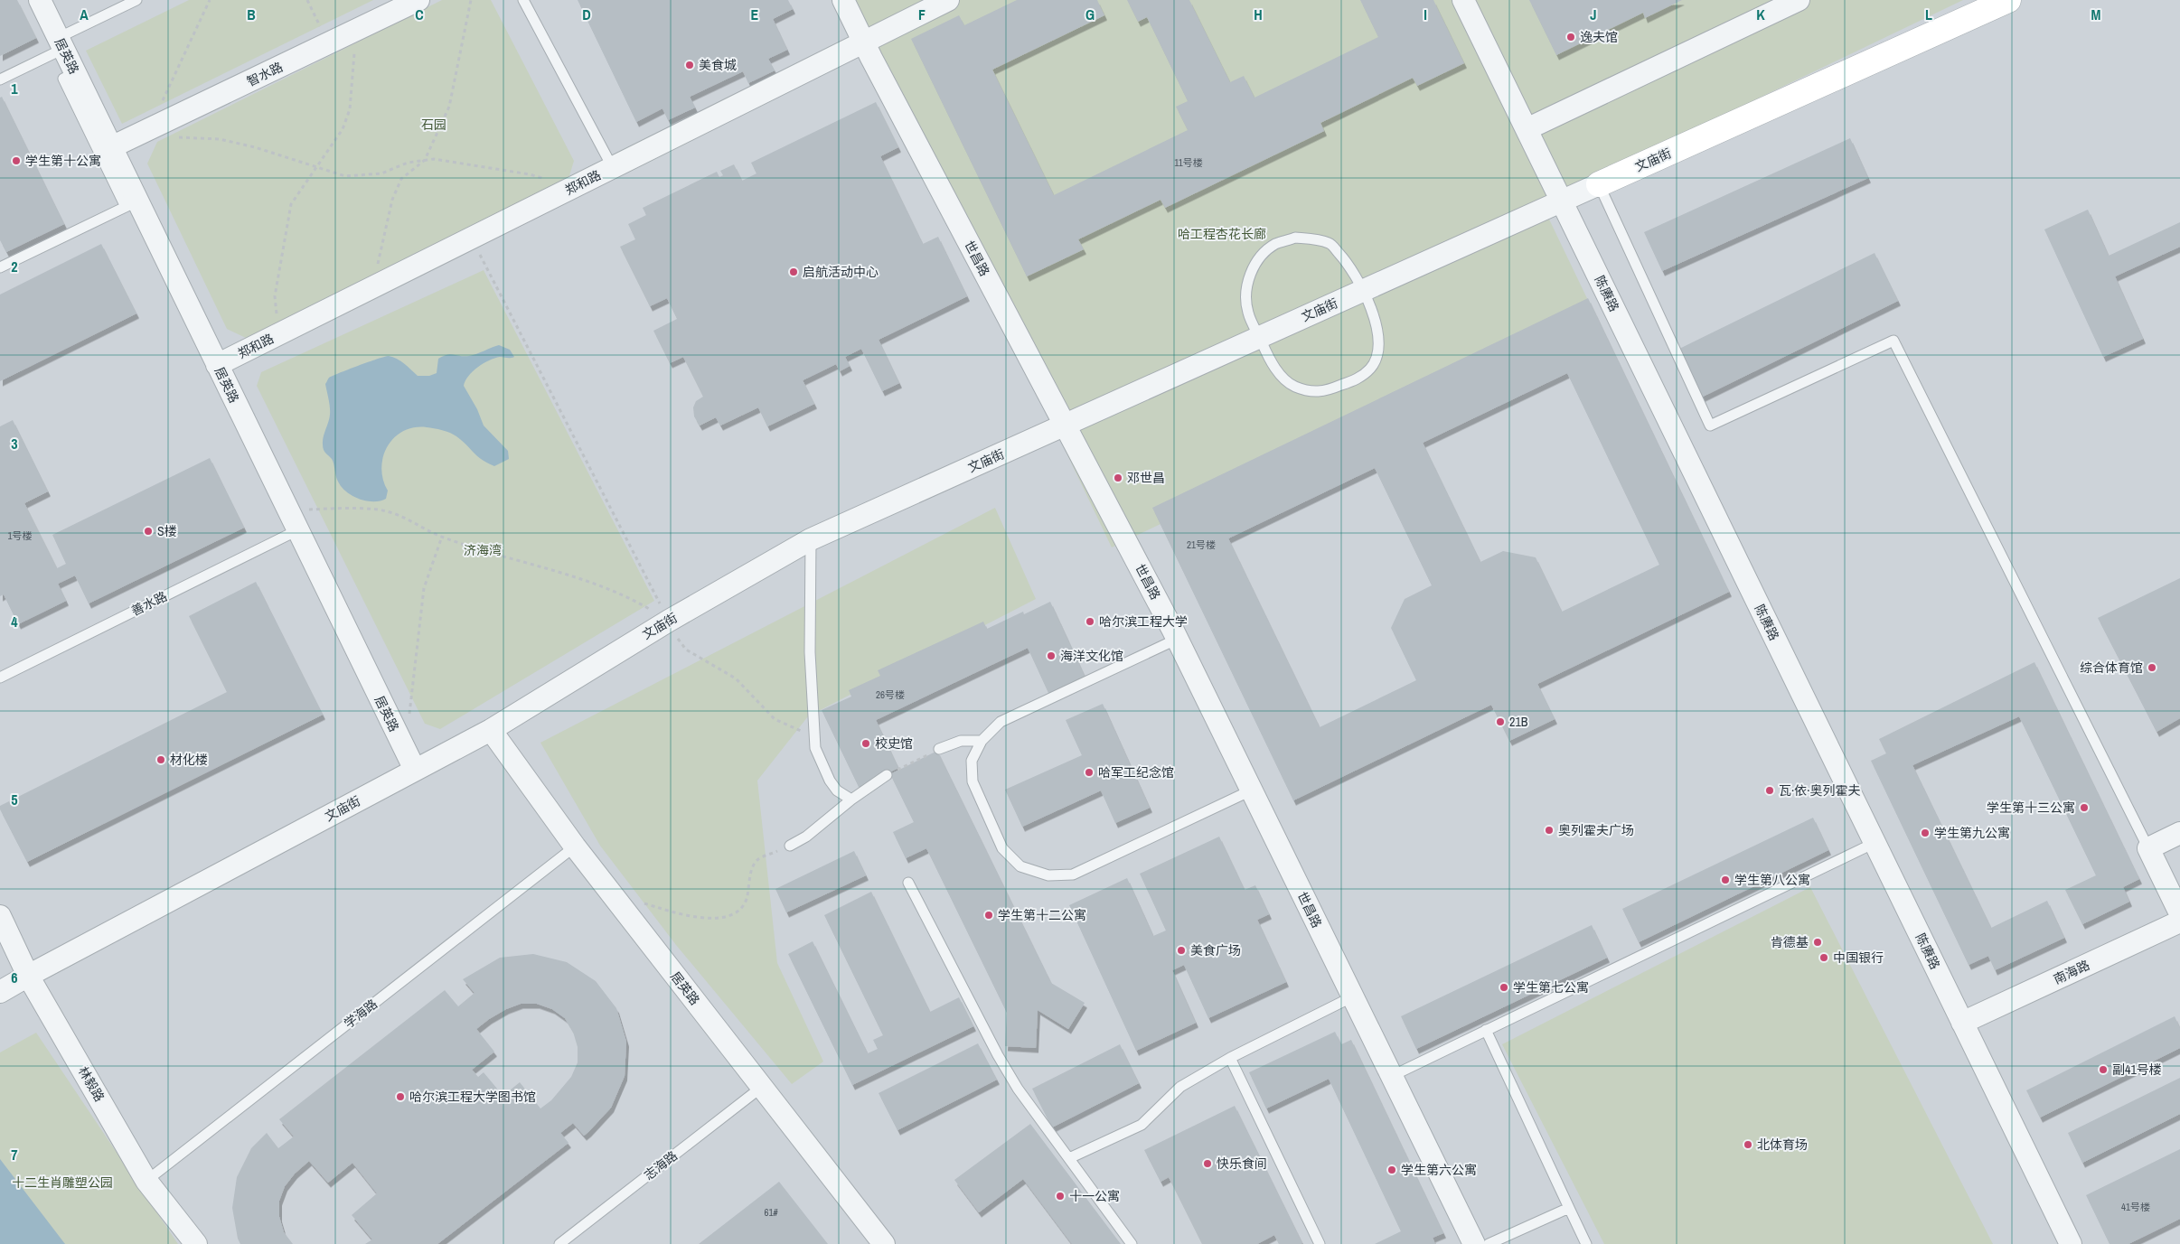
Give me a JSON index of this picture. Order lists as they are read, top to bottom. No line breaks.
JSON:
{"streets":{"main road":["文庙街"],"street":["居英路","智水路","郑和路","世昌路","陈赓路","南海路","林毅路"],"lane":["善水路","学海路","志海路"]},"crossings":[["居英路","智水路"],["居英路","文庙街"],["居英路","郑和路"],["居英路","善水路"],["居英路","学海路"],["居英路","志海路"],["文庙街","世昌路"],["文庙街","陈赓路"],["文庙街","林毅路"],["郑和路","世昌路"],["陈赓路","南海路"],["学海路","林毅路"]],"parks":["石园","哈工程杏花长廊","济海湾","十二生肖雕塑公园"],"places":["逸夫馆","美食城","学生第十公寓","启航活动中心","邓世昌","S楼","哈尔滨工程大学","海洋文化馆","综合体育馆","21B","校史馆","材化楼","哈军工纪念馆","瓦·依·奥列霍夫","学生第十三公寓","奥列霍夫广场","学生第九公寓","学生第八公寓","学生第十二公寓","肯德基","美食广场","中国银行","学生第七公寓","副41号楼","哈尔滨工程大学图书馆","北体育场","快乐食间","学生第六公寓","十一公寓"],"house_numbers":["11号楼","1号楼","21号楼","26号楼","41号楼","61#"],"grid":{"columns":["A","B","C","D","E","F","G","H","I","J","K","L","M"],"rows":["1","2","3","4","5","6","7"]}}
